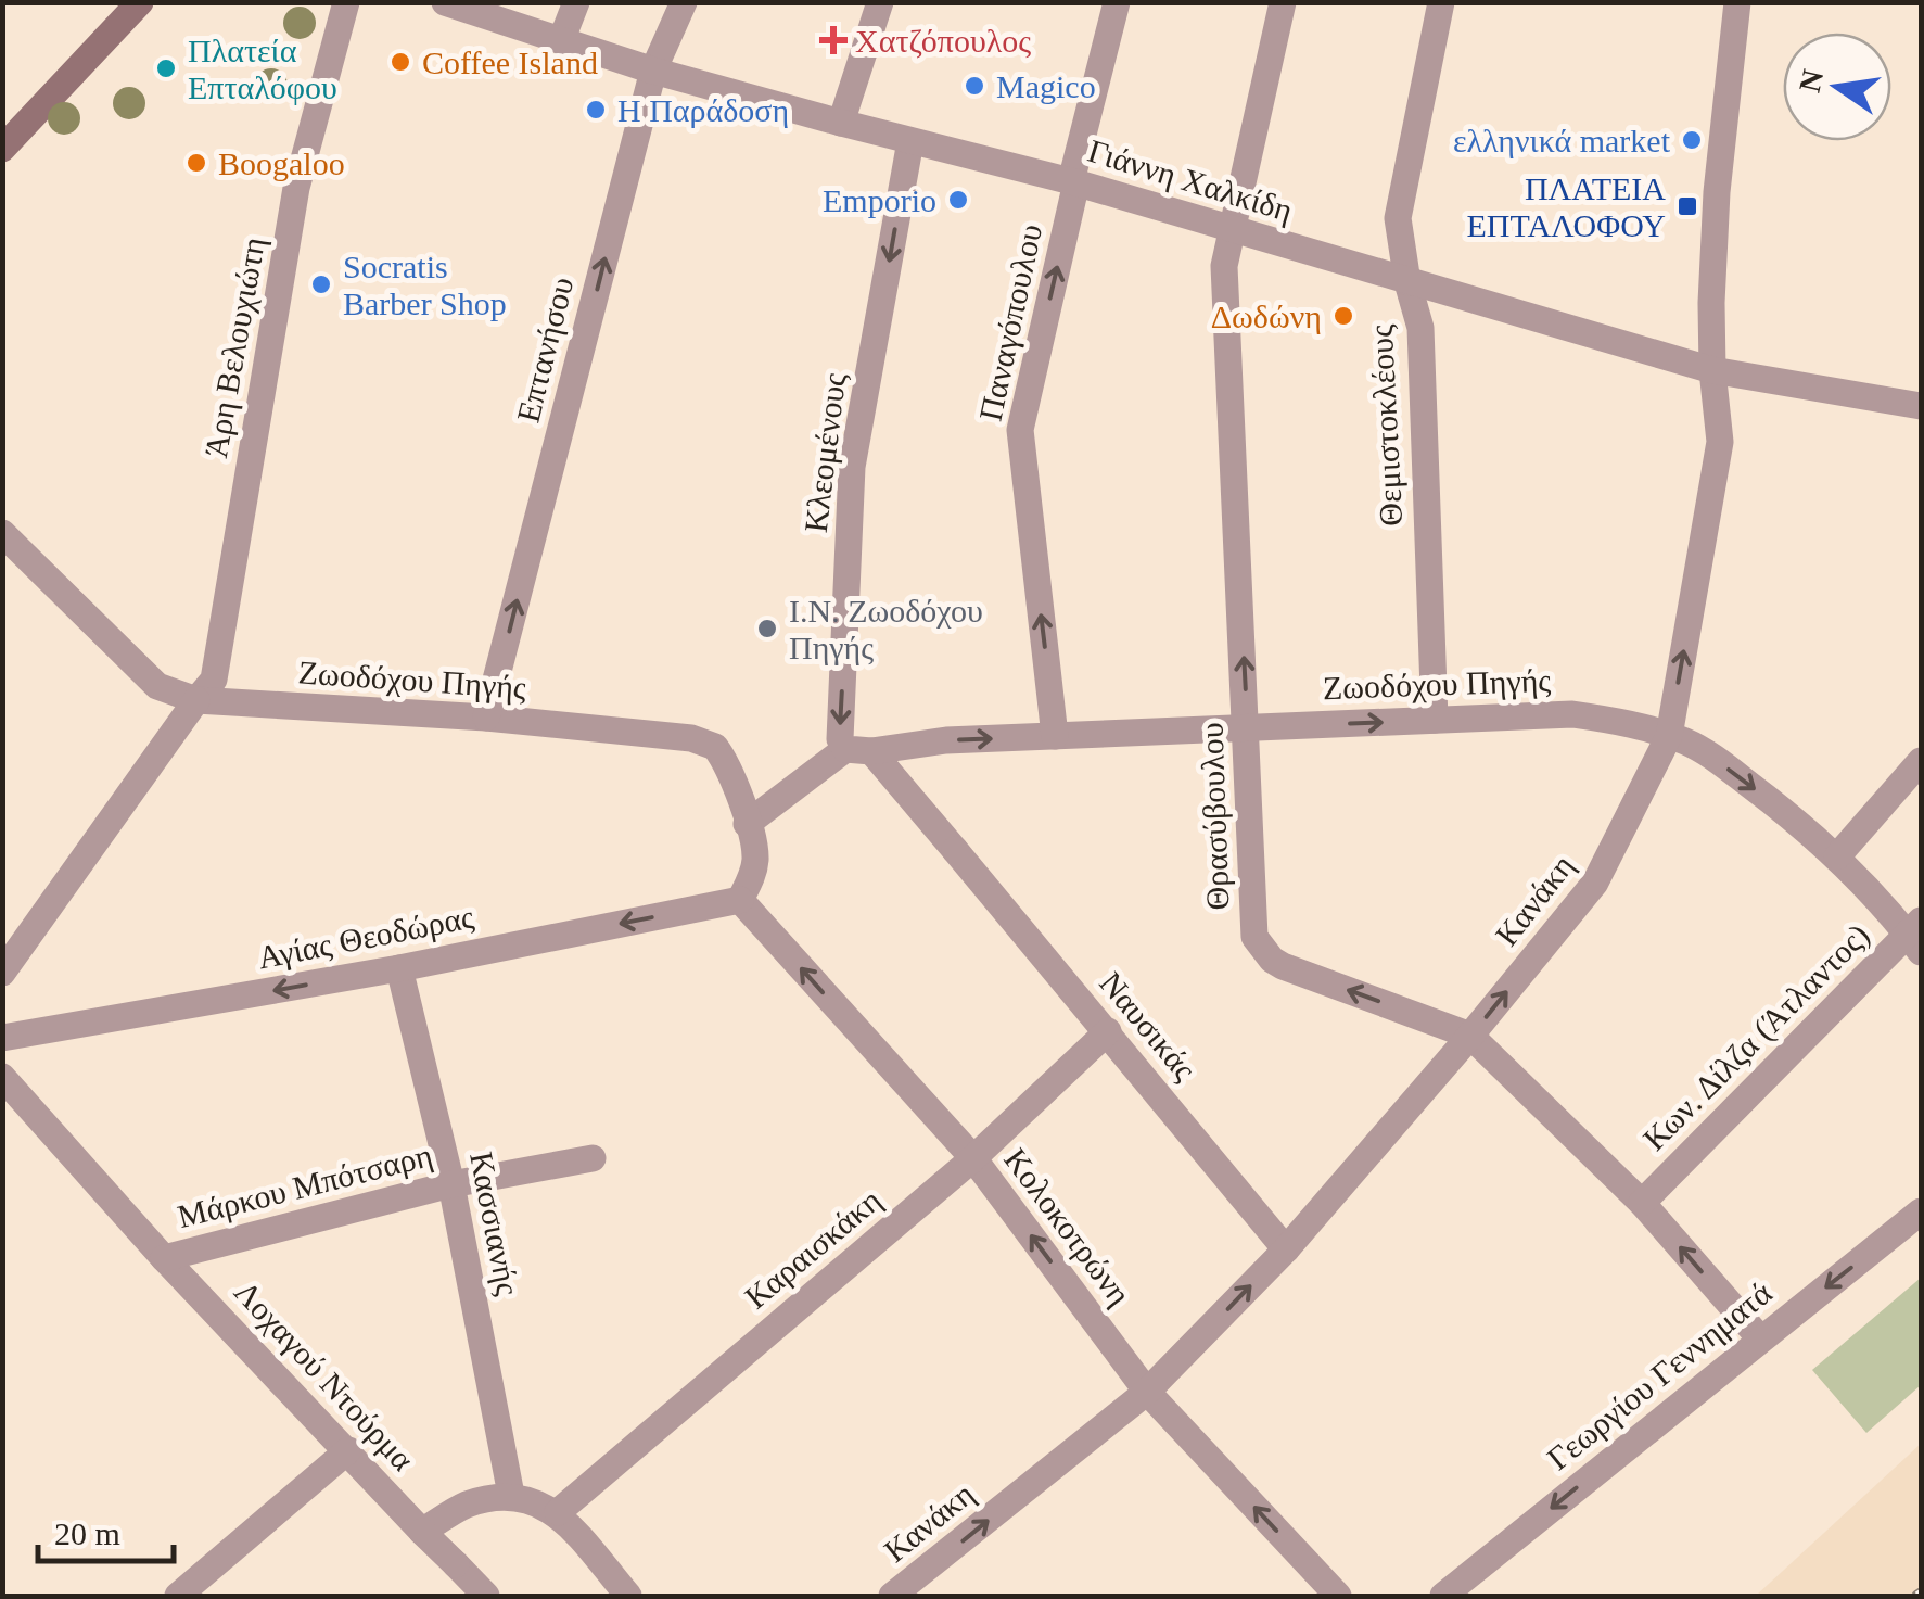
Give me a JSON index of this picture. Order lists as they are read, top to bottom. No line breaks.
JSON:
{"streets":{"street":["Γιάννη Χαλκίδη","Παναγόπουλου","Άρη Βελουχιώτη","Επτανήσου","Θεμιστοκλέους","Κλεομένους","Ζωοδόχου Πηγής","Θρασύβουλου","Κανάκη","Αγίας Θεοδώρας","Ναυσικάς","Κων. Δίλζα (Άτλαντος)","Μάρκου Μπότσαρη","Κασσιανής","Κολοκοτρώνη","Καραισκάκη","Λοχαγού Ντούρμα","Γεωργίου Γεννηματά"]},"crossings":[["Γιάννη Χαλκίδη","Παναγόπουλου"],["Γιάννη Χαλκίδη","Επτανήσου"],["Γιάννη Χαλκίδη","Θεμιστοκλέους"],["Γιάννη Χαλκίδη","Κλεομένους"],["Γιάννη Χαλκίδη","Θρασύβουλου"],["Γιάννη Χαλκίδη","Κανάκη"],["Παναγόπουλου","Ζωοδόχου Πηγής"],["Άρη Βελουχιώτη","Ζωοδόχου Πηγής"],["Επτανήσου","Ζωοδόχου Πηγής"],["Θεμιστοκλέους","Ζωοδόχου Πηγής"],["Κλεομένους","Ζωοδόχου Πηγής"],["Κλεομένους","Ναυσικάς"],["Ζωοδόχου Πηγής","Θρασύβουλου"],["Ζωοδόχου Πηγής","Κανάκη"],["Ζωοδόχου Πηγής","Αγίας Θεοδώρας"],["Ζωοδόχου Πηγής","Ναυσικάς"],["Ζωοδόχου Πηγής","Κων. Δίλζα (Άτλαντος)"],["Ζωοδόχου Πηγής","Κολοκοτρώνη"],["Θρασύβουλου","Κανάκη"],["Θρασύβουλου","Κων. Δίλζα (Άτλαντος)"],["Θρασύβουλου","Γεωργίου Γεννηματά"],["Κανάκη","Ναυσικάς"],["Κανάκη","Κολοκοτρώνη"],["Αγίας Θεοδώρας","Κασσιανής"],["Αγίας Θεοδώρας","Κολοκοτρώνη"],["Ναυσικάς","Καραισκάκη"],["Μάρκου Μπότσαρη","Κασσιανής"],["Μάρκου Μπότσαρη","Λοχαγού Ντούρμα"],["Κολοκοτρώνη","Καραισκάκη"]],"one_way":["Παναγόπουλου","Επτανήσου","Κλεομένους","Θρασύβουλου","Κανάκη","Αγίας Θεοδώρας","Κολοκοτρώνη","Γεωργίου Γεννηματά"],"places":{"health":["Χατζόπουλος"],"other":["Coffee Island","Πλατεία Επταλόφου","Magico","Η Παράδοση","ελληνικά market","Boogaloo","Emporio","Socratis Barber Shop","Δωδώνη","Ι.Ν. Ζωοδόχου Πηγής"],"transit":["ΠΛΑΤΕΙΑ ΕΠΤΑΛΟΦΟΥ"]},"scale_bar":"20 m","north":"left"}
